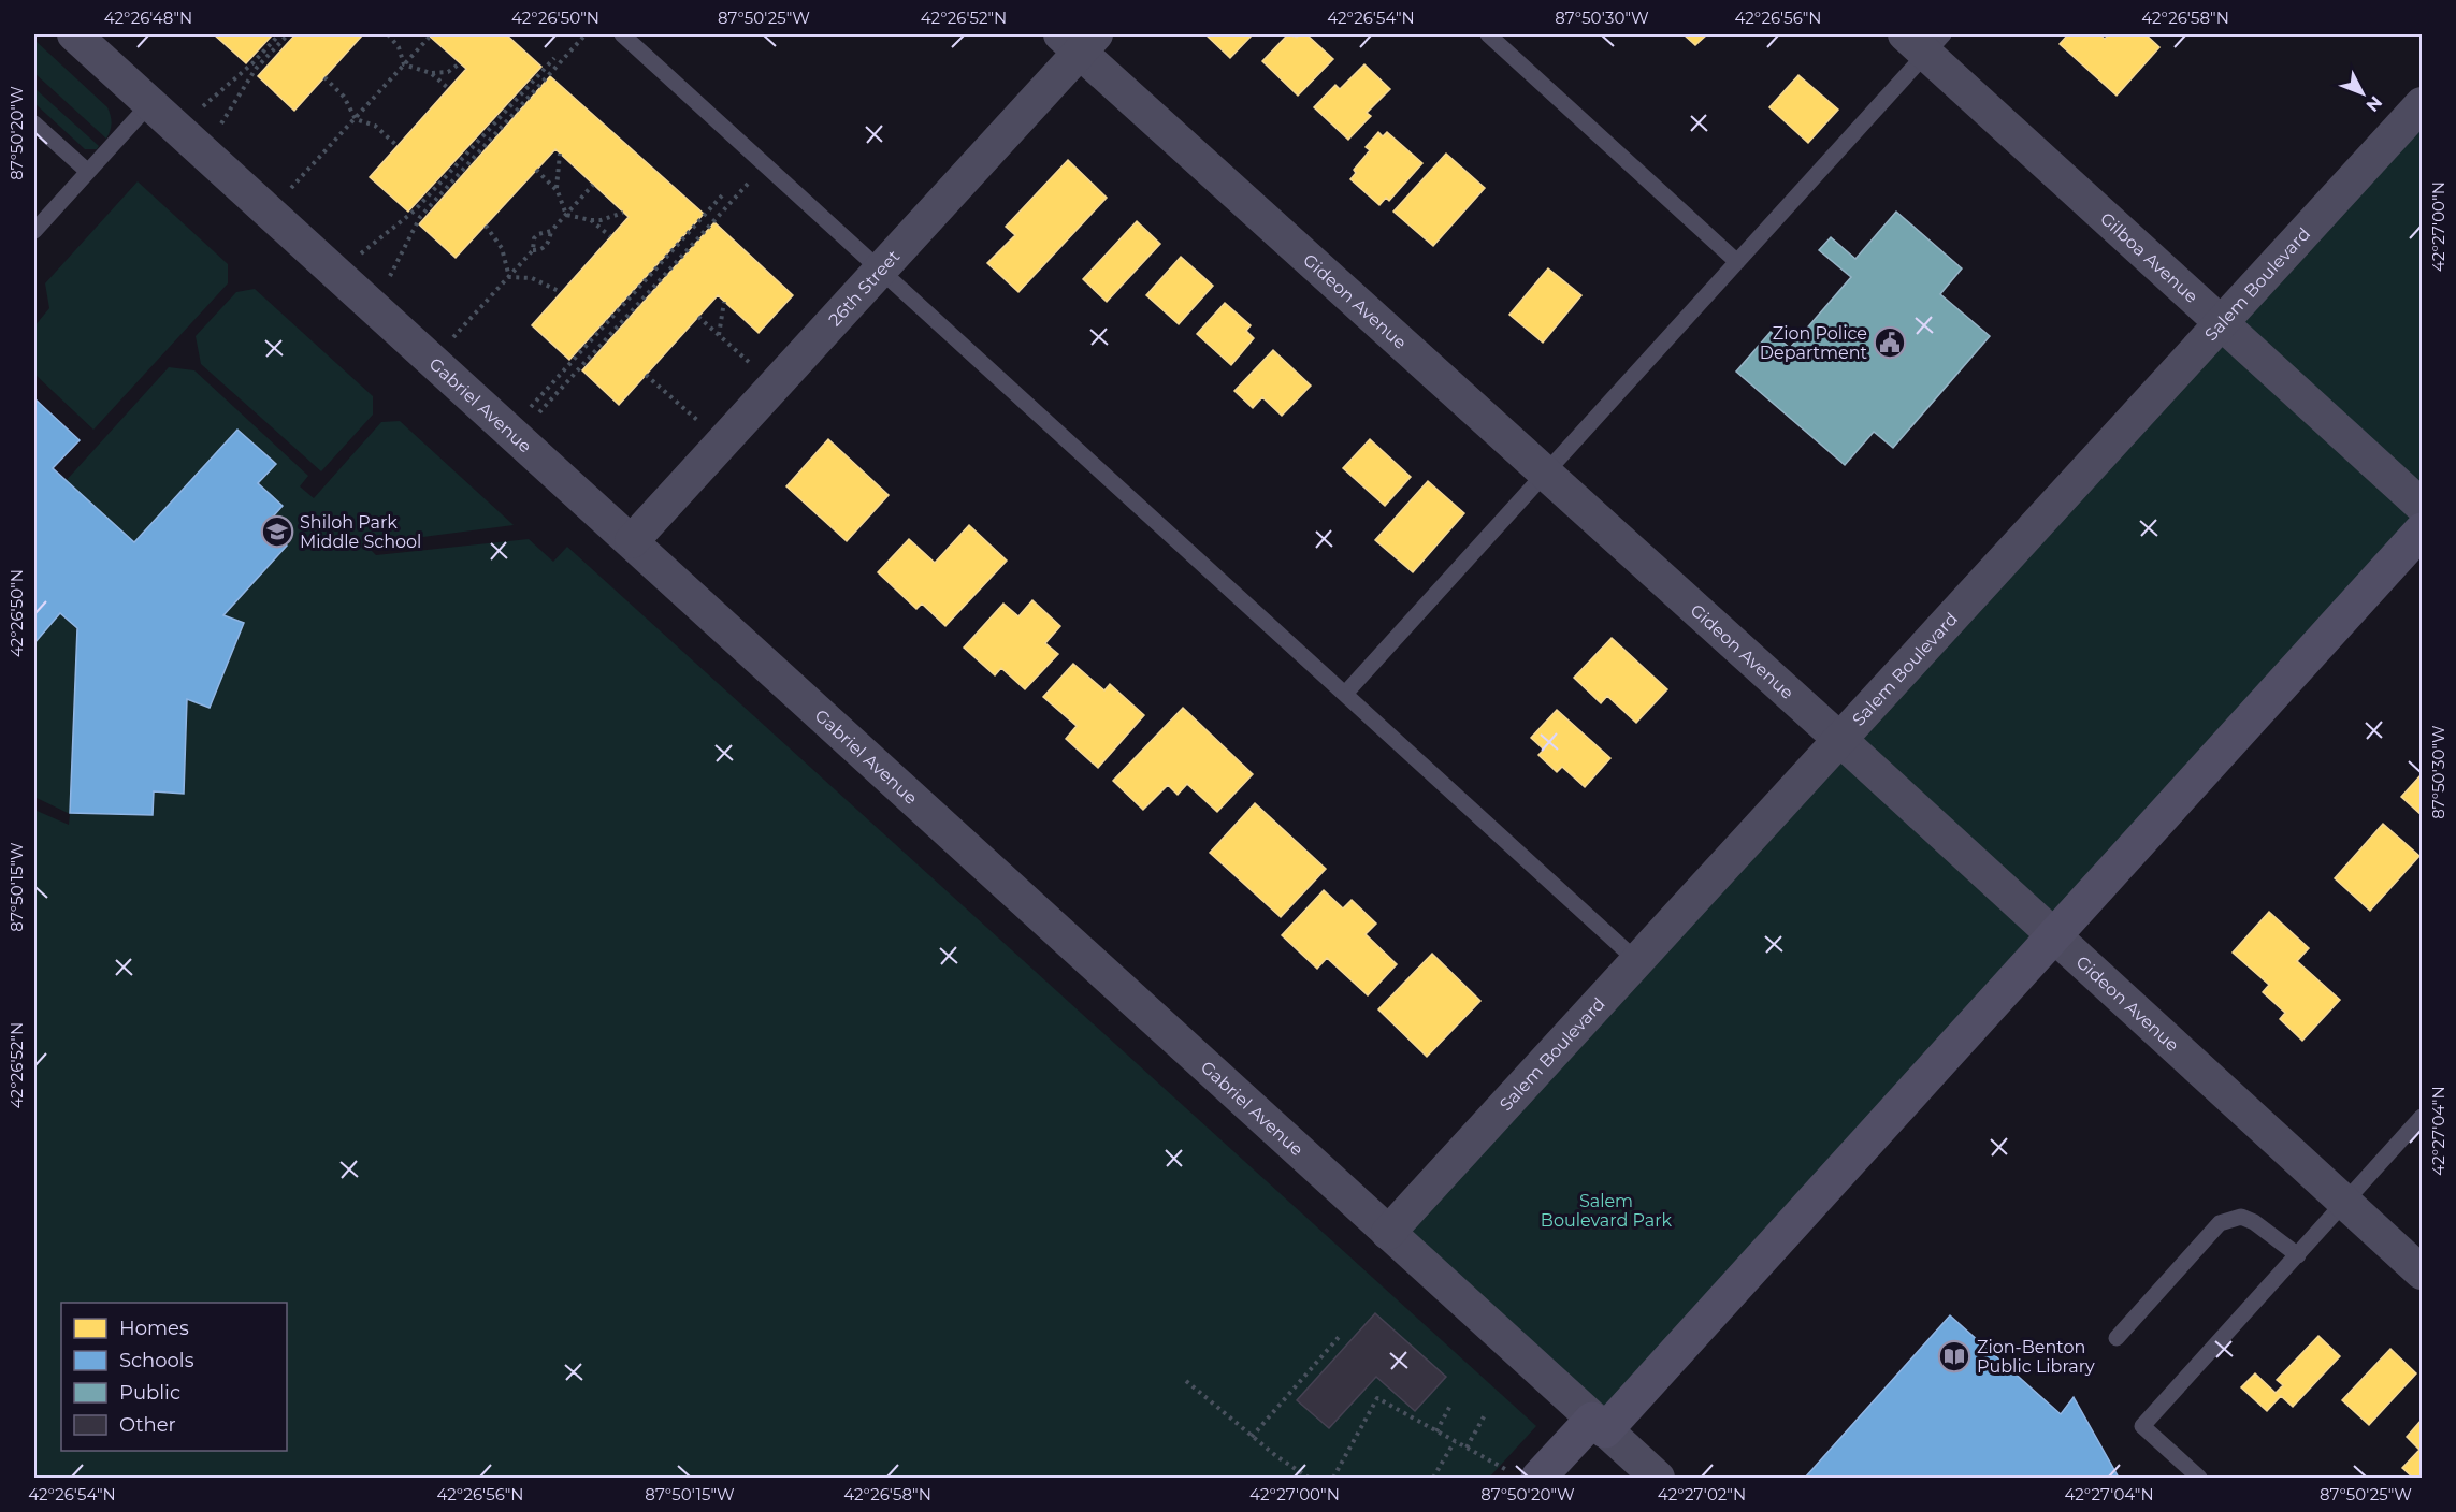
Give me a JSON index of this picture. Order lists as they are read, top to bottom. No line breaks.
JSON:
{"streets":{"street":["Gilboa Avenue","Salem Boulevard","26th Street","Gideon Avenue","Gabriel Avenue"]},"crossings":[["Gilboa Avenue","Salem Boulevard"],["Salem Boulevard","Gideon Avenue"],["Salem Boulevard","Gabriel Avenue"],["26th Street","Gideon Avenue"],["26th Street","Gabriel Avenue"]],"parks":["Salem Boulevard Park"],"places":{"public building":["Zion Police Department"],"school or university":["Shiloh Park Middle School"],"library":["Zion-Benton Public Library"]},"legend":["Homes","Schools","Public","Other"],"north":"bottom right","coordinates":["42°26'48\"N","42°26'50\"N","87°50'25\"W","42°26'52\"N","42°26'54\"N","87°50'30\"W","42°26'56\"N","42°26'58\"N","87°50'20\"W","42°27'00\"N","87°50'15\"W","42°27'04\"N","42°27'02\"N"]}
